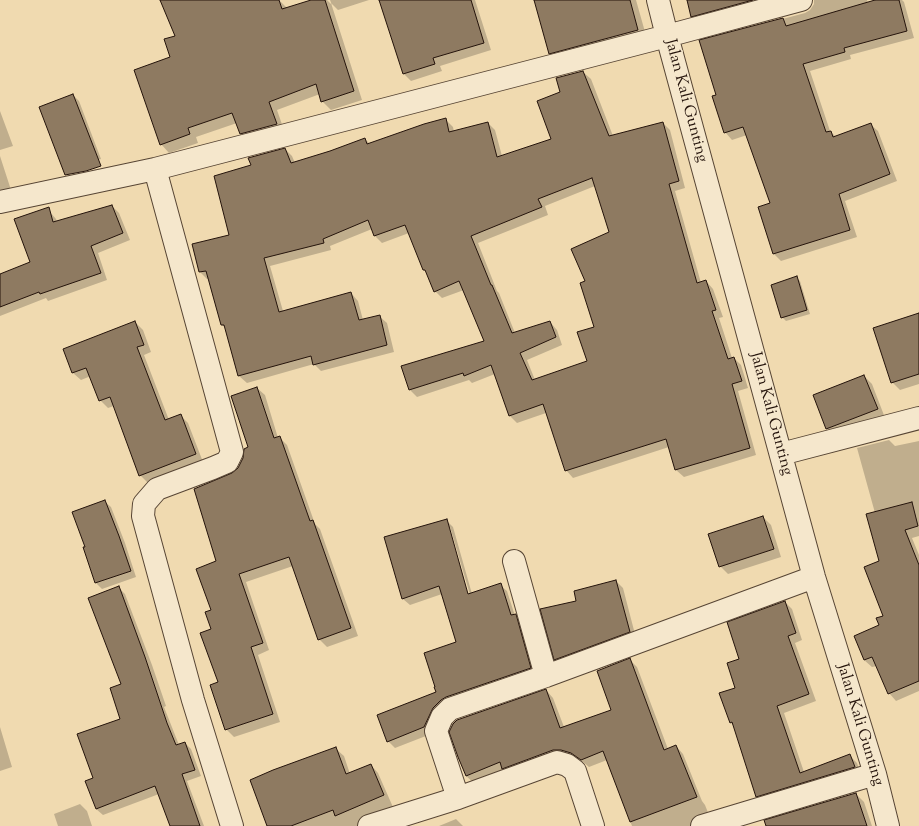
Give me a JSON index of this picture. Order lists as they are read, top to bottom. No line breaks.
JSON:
{"streets":{"street":["Jalan Kali Gunting"]}}
